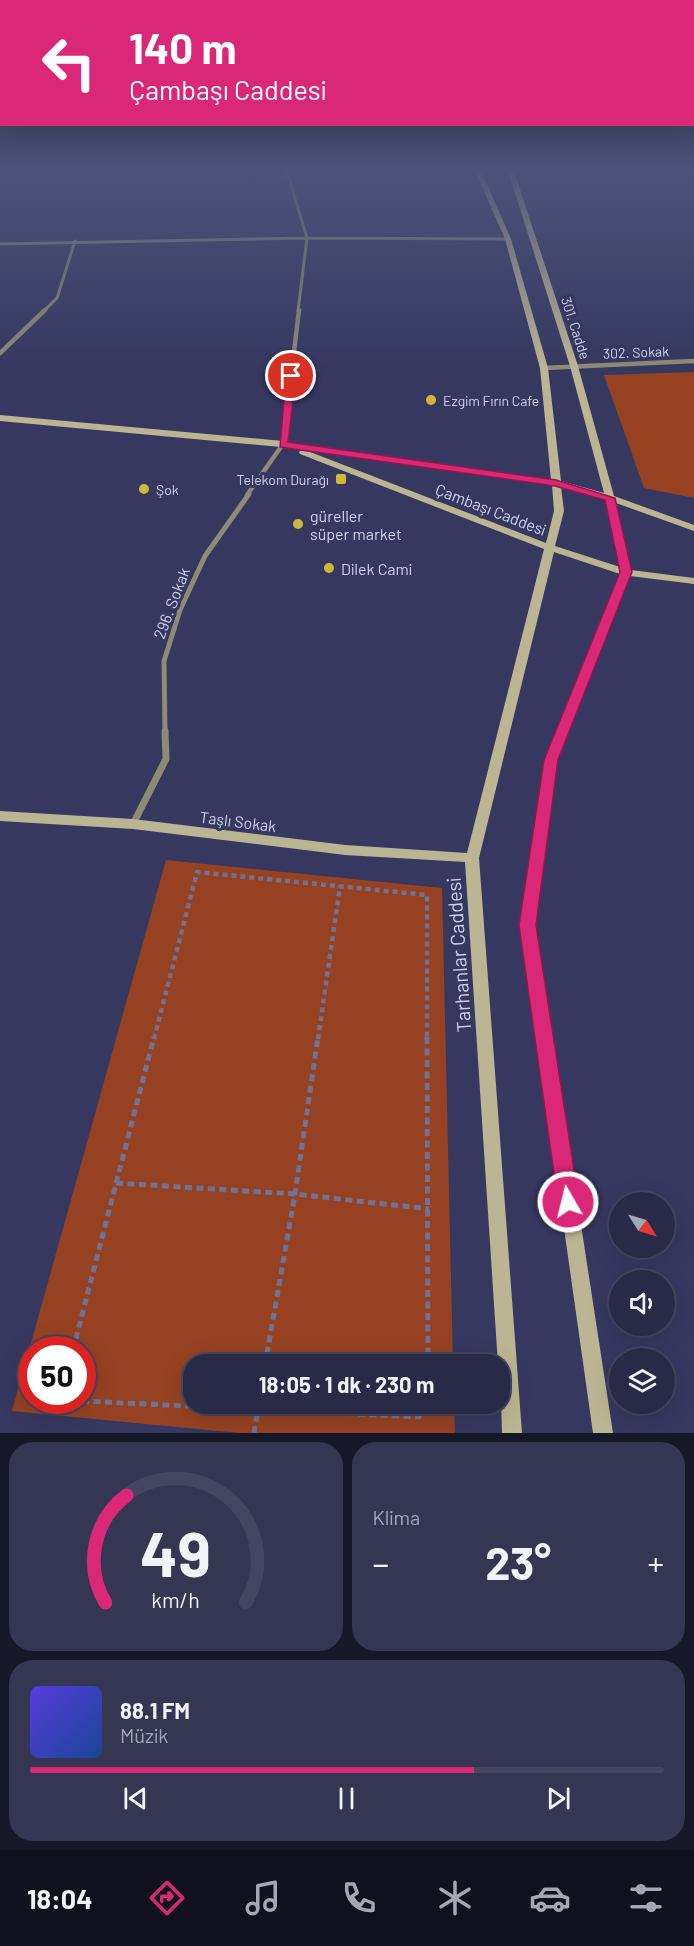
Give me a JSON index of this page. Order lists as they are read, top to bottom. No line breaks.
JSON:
{"streets":{"main road":["301. Cadde","Çambaşı Caddesi","Taşlı Sokak","Tarhanlar Caddesi"],"street":["302. Sokak","296. Sokak"]},"crossings":[["301. Cadde","302. Sokak"],["301. Cadde","Çambaşı Caddesi"],["Çambaşı Caddesi","296. Sokak"],["Çambaşı Caddesi","Tarhanlar Caddesi"],["296. Sokak","Taşlı Sokak"],["Taşlı Sokak","Tarhanlar Caddesi"]],"places":{"other":["Ezgim Fırın Cafe","Şok","güreller süper market","Dilek Cami"],"transit":["Telekom Durağı"]},"north":"bottom right","page":{"turn":["140 m","Çambaşı Caddesi"],"limit":"50","trip":"18:05 · 1 dk · 230 m","tile":"Klima","heat":["−","23°","+"],"song":["88.1 FM","Müzik"],"tabs":"18:04","gauge":["49","km/h"]}}
